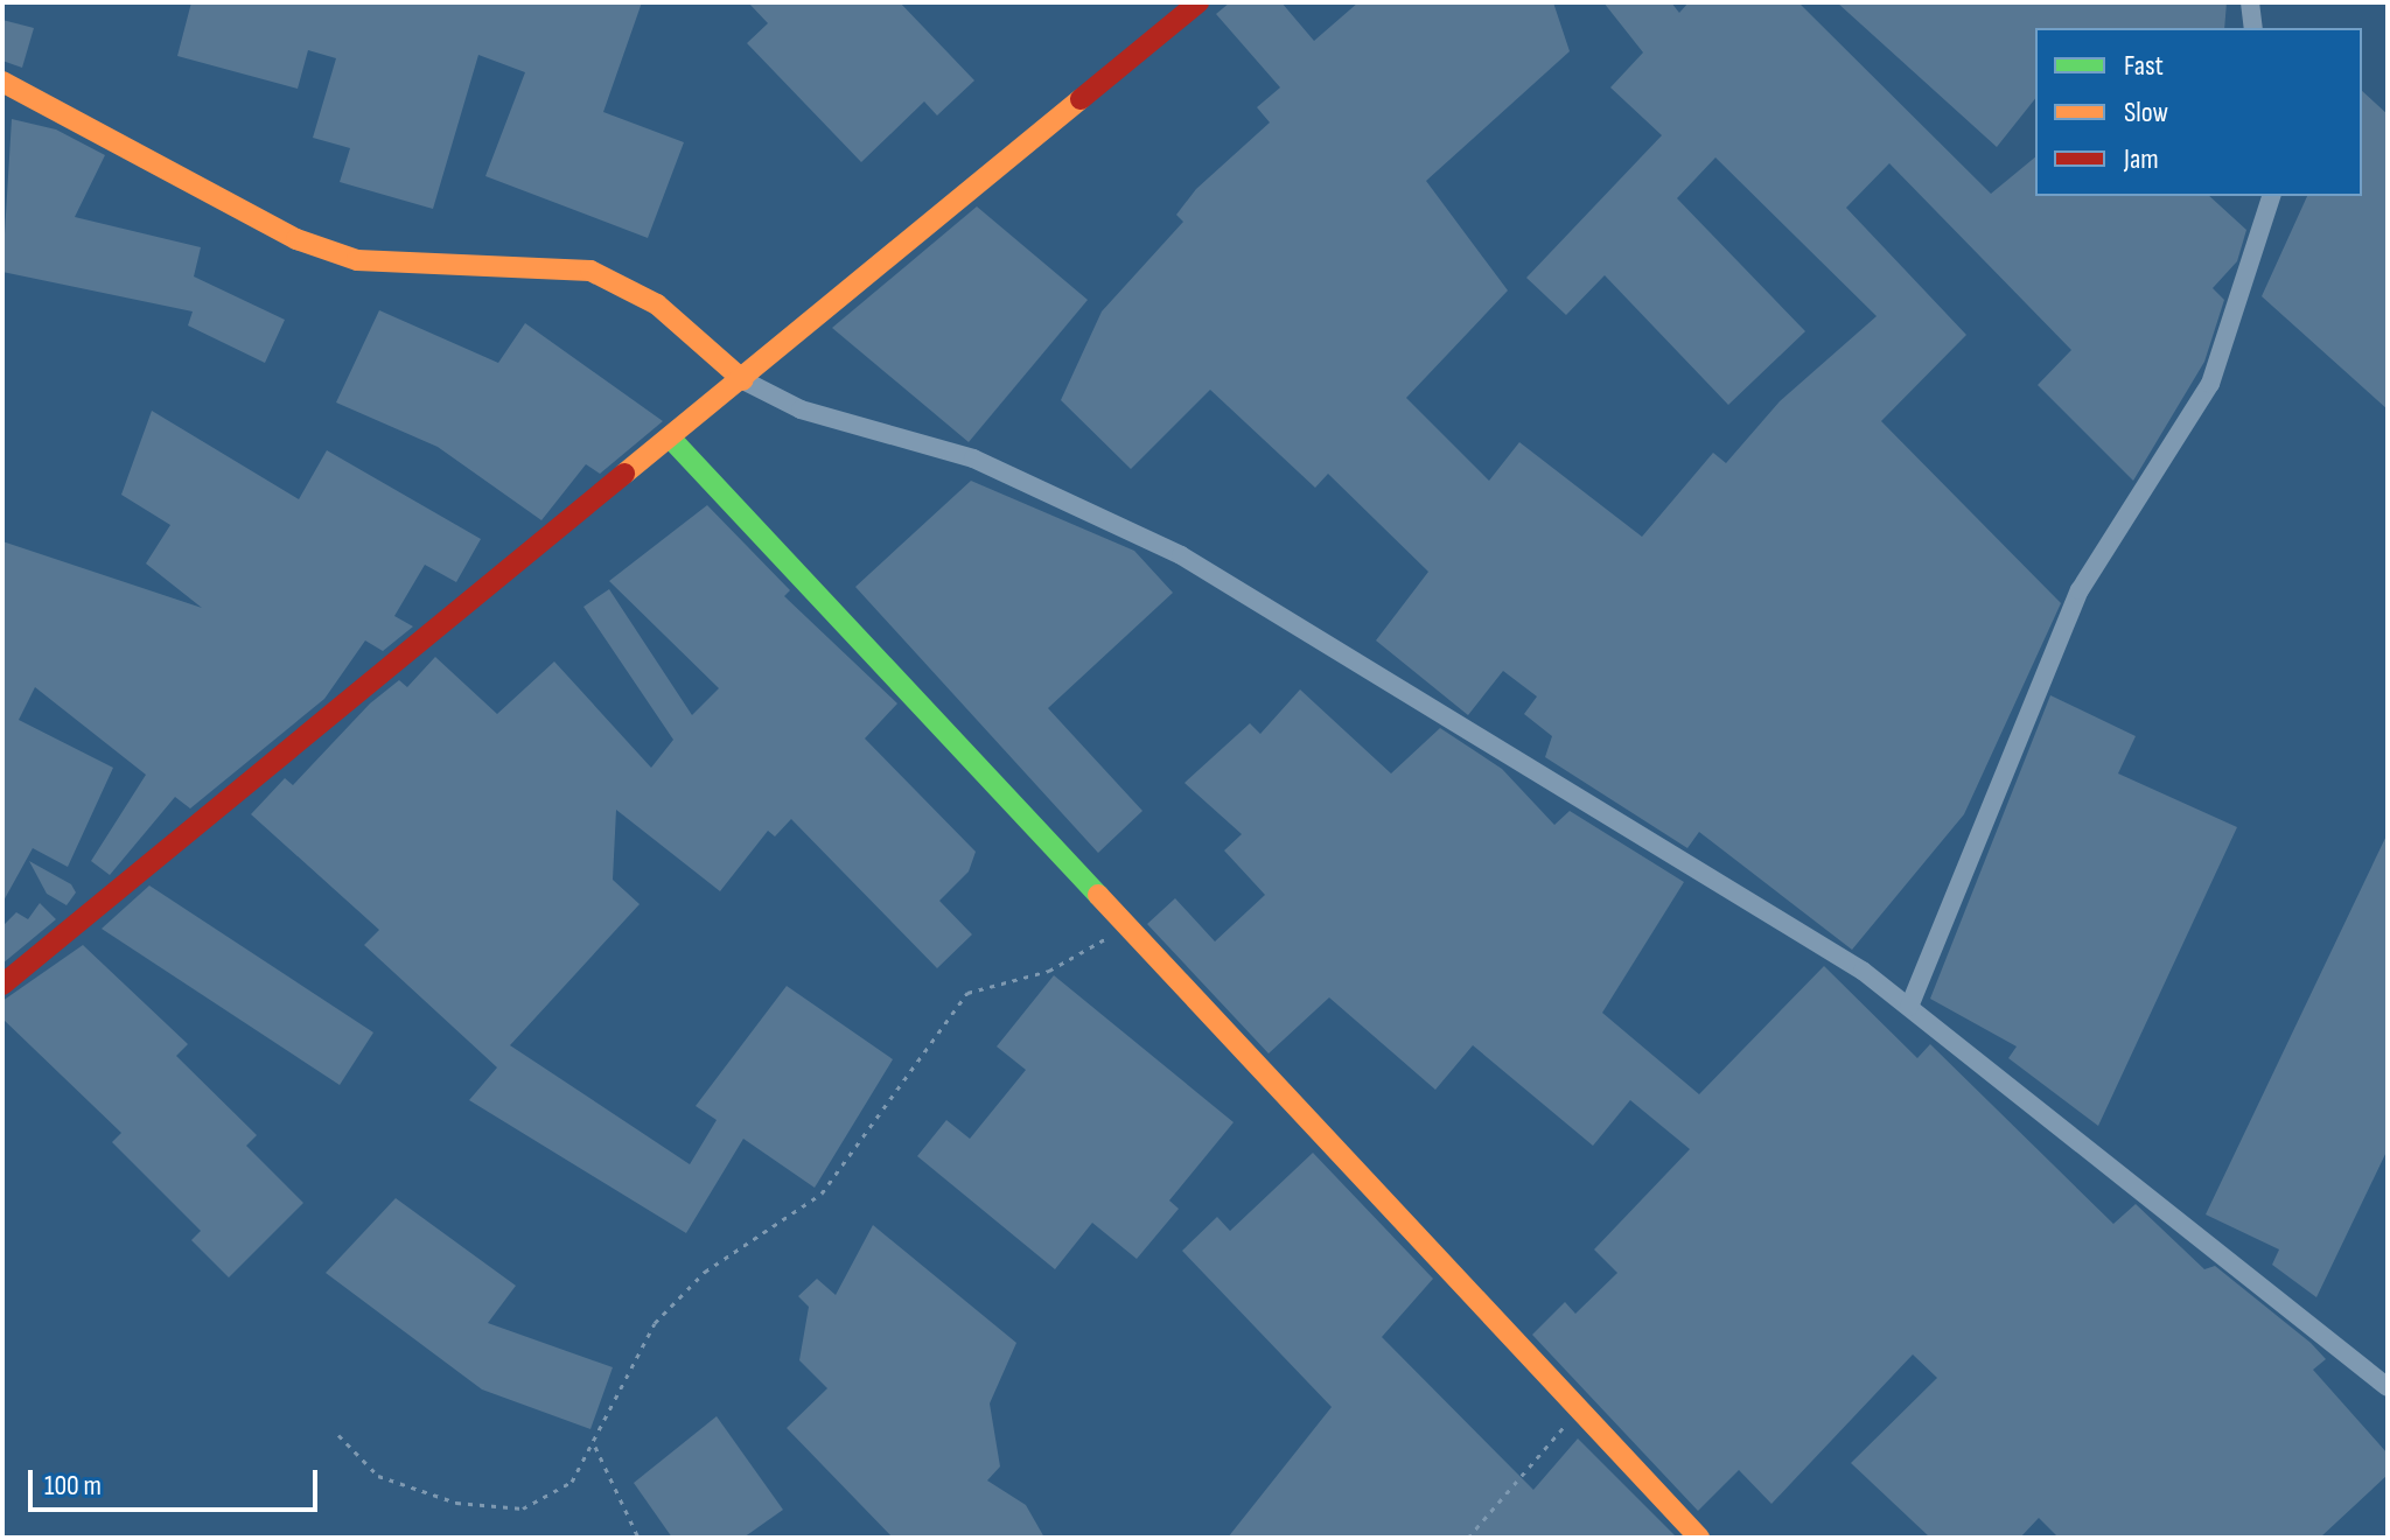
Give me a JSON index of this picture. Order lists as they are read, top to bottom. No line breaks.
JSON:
{"legend":["Fast","Slow","Jam"],"scale_bar":"100 m"}
